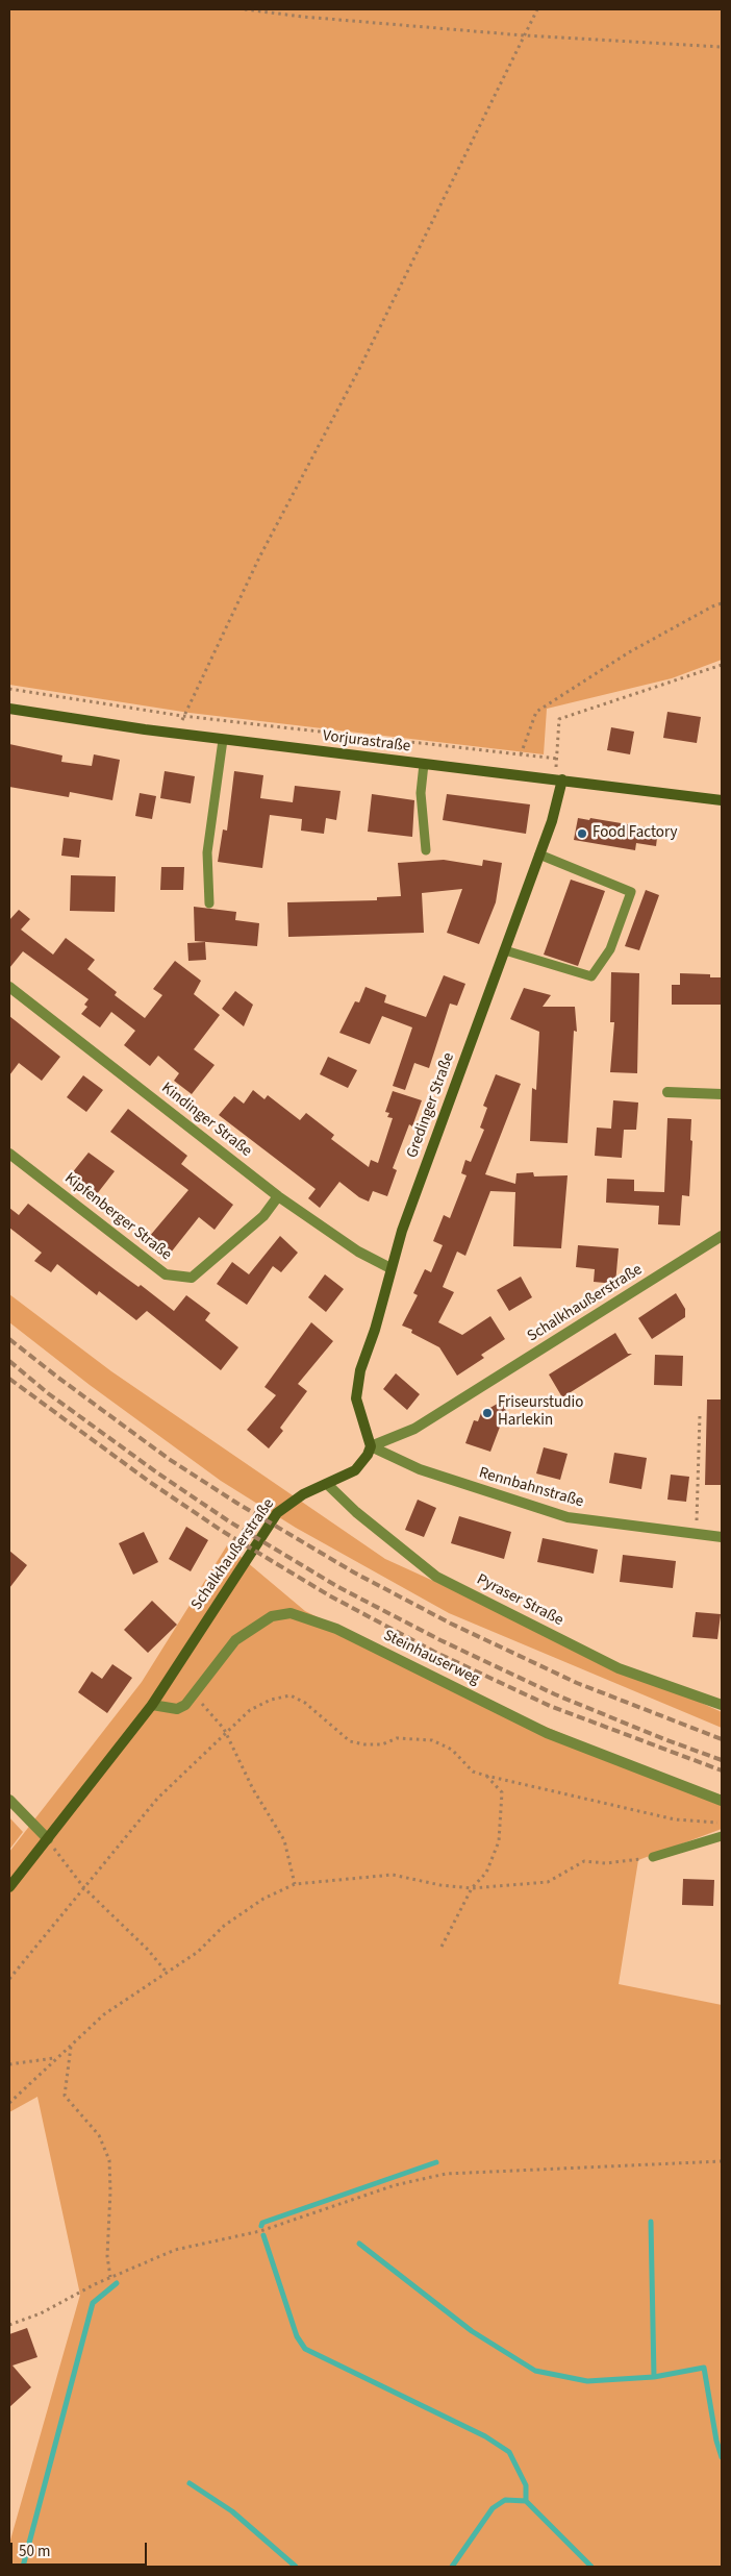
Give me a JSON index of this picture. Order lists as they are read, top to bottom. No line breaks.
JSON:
{"streets":{"main road":["Vorjurastraße","Gredinger Straße","Schalkhaußerstraße"],"street":["Kindinger Straße","Kipfenberger Straße","Rennbahnstraße","Pyraser Straße","Steinhauserweg"]},"crossings":[["Vorjurastraße","Gredinger Straße"],["Gredinger Straße","Kindinger Straße"],["Gredinger Straße","Schalkhaußerstraße"],["Gredinger Straße","Rennbahnstraße"],["Kindinger Straße","Kipfenberger Straße"],["Schalkhaußerstraße","Rennbahnstraße"],["Schalkhaußerstraße","Pyraser Straße"],["Schalkhaußerstraße","Steinhauserweg"]],"places":["Food Factory","Friseurstudio Harlekin"],"scale_bar":"50 m"}
